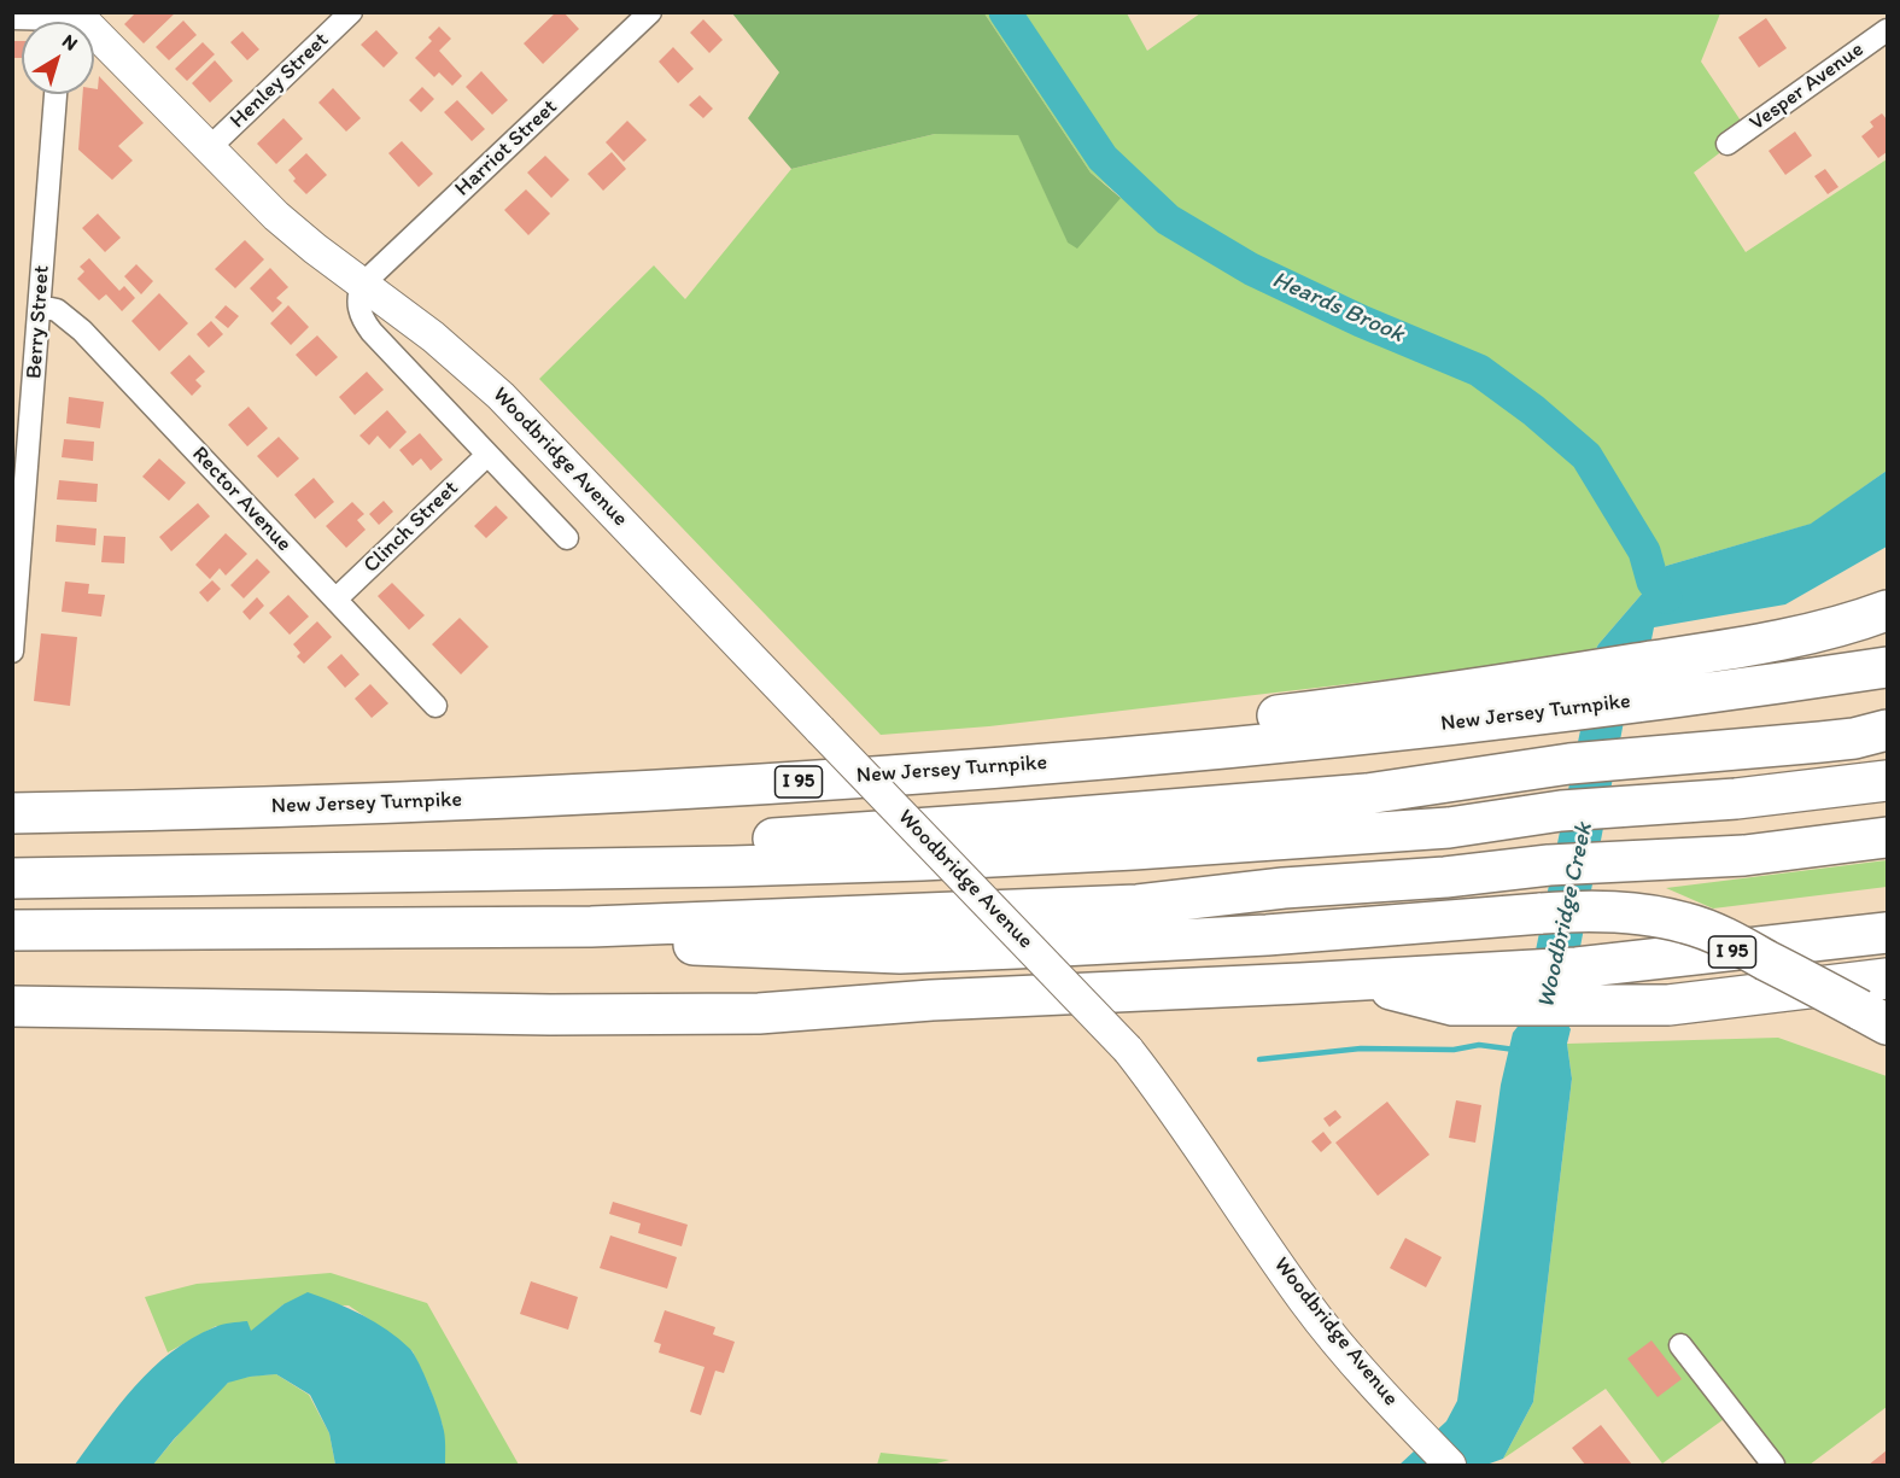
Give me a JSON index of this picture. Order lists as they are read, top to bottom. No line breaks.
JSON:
{"streets":{"highway":["New Jersey Turnpike","I 95"],"street":["Henley Street","Vesper Avenue","Harriot Street","Berry Street","Woodbridge Avenue","Rector Avenue","Clinch Street"]},"crossings":[["Henley Street","Woodbridge Avenue"],["Harriot Street","Woodbridge Avenue"],["Berry Street","Rector Avenue"],["Rector Avenue","Clinch Street"]],"water":["Heards Brook","Woodbridge Creek"],"north":"top right"}
